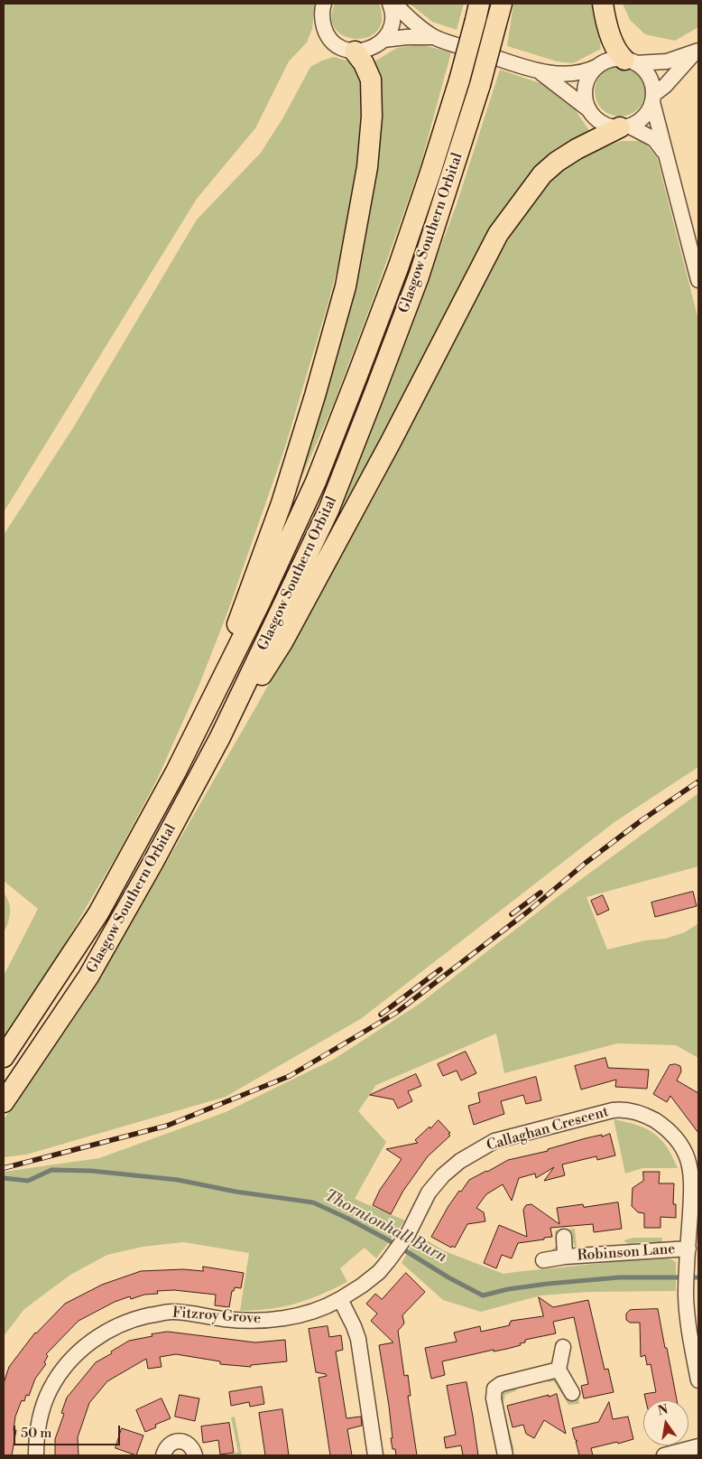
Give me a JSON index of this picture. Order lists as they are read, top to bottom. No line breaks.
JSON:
{"streets":{"highway":["Glasgow Southern Orbital"],"street":["Callaghan Crescent","Robinson Lane","Fitzroy Grove"]},"crossings":[["Callaghan Crescent","Robinson Lane"],["Callaghan Crescent","Fitzroy Grove"]],"water":["Thorntonhall Burn"],"scale_bar":"50 m","north":"top"}
